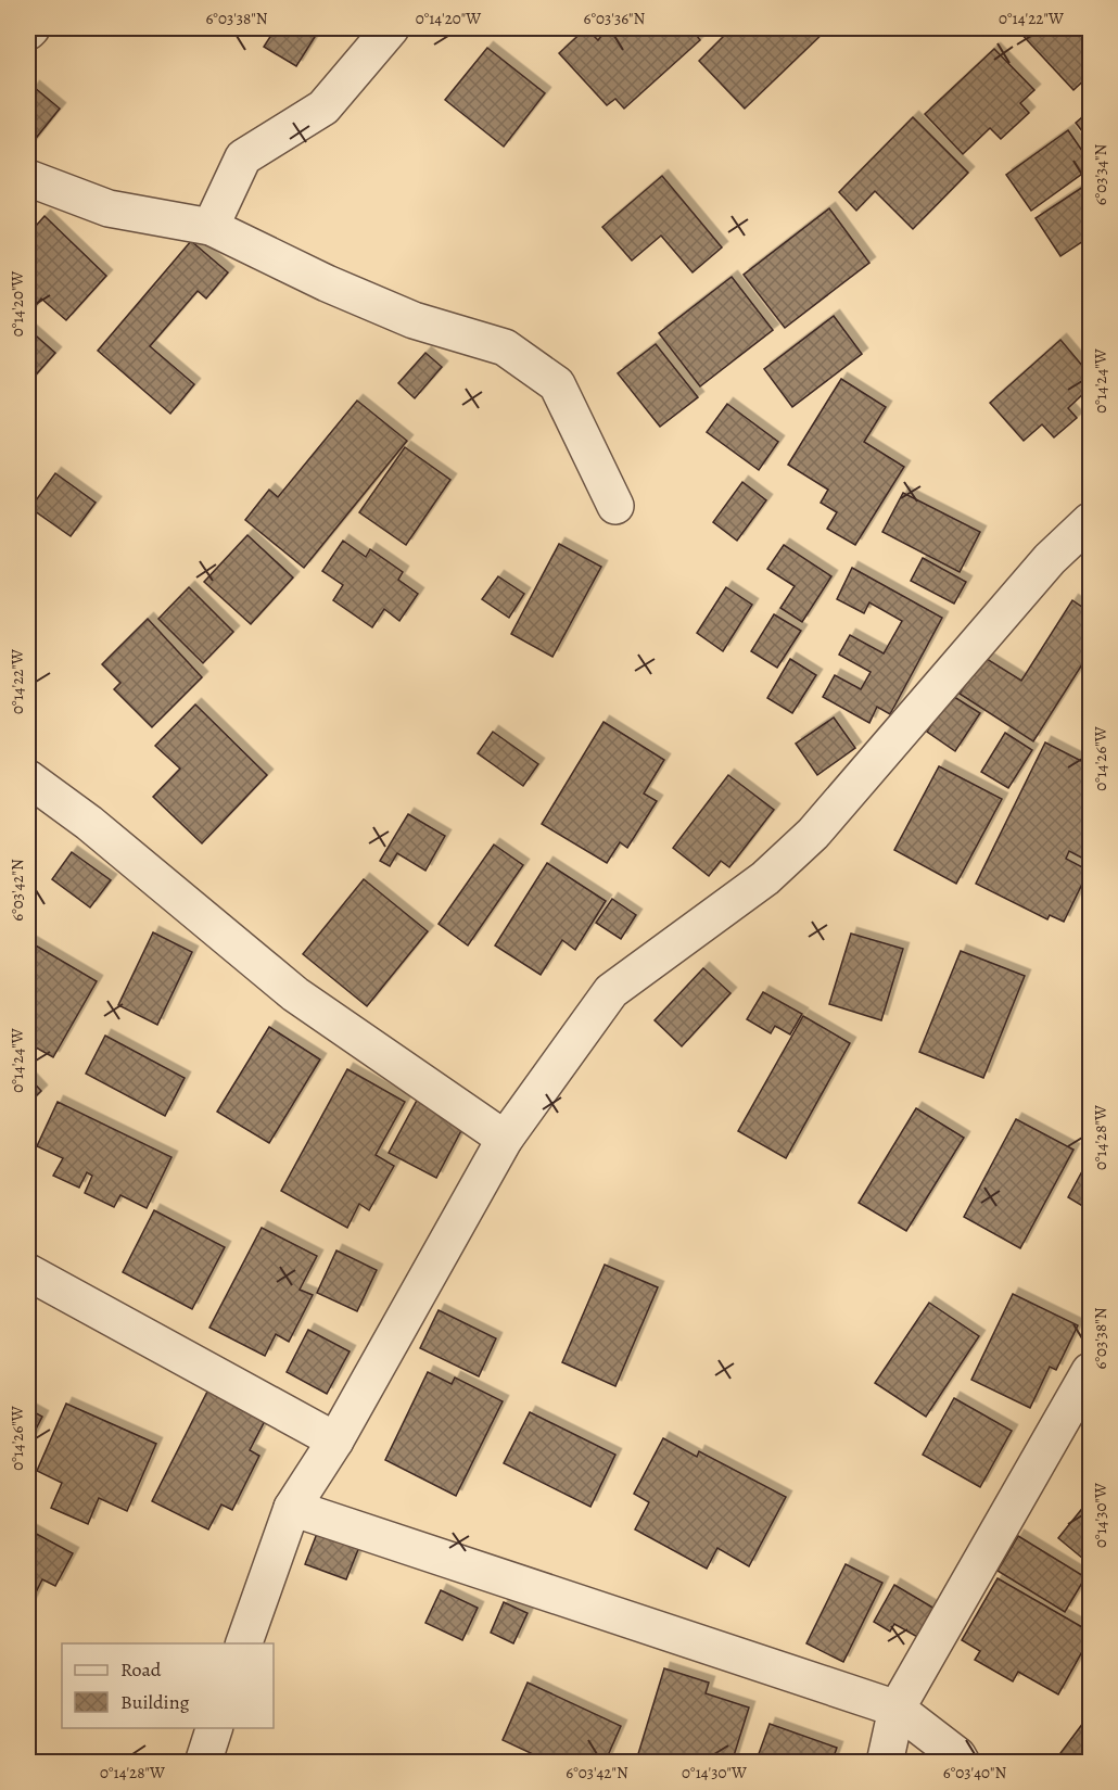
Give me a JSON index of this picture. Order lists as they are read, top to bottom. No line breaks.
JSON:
{"legend":["Road","Building"],"coordinates":["6°03'38\"N","0°14'20\"W","6°03'36\"N","0°14'22\"W","6°03'34\"N","0°14'24\"W","0°14'26\"W","6°03'42\"N","0°14'28\"W","0°14'30\"W","6°03'40\"N"]}
